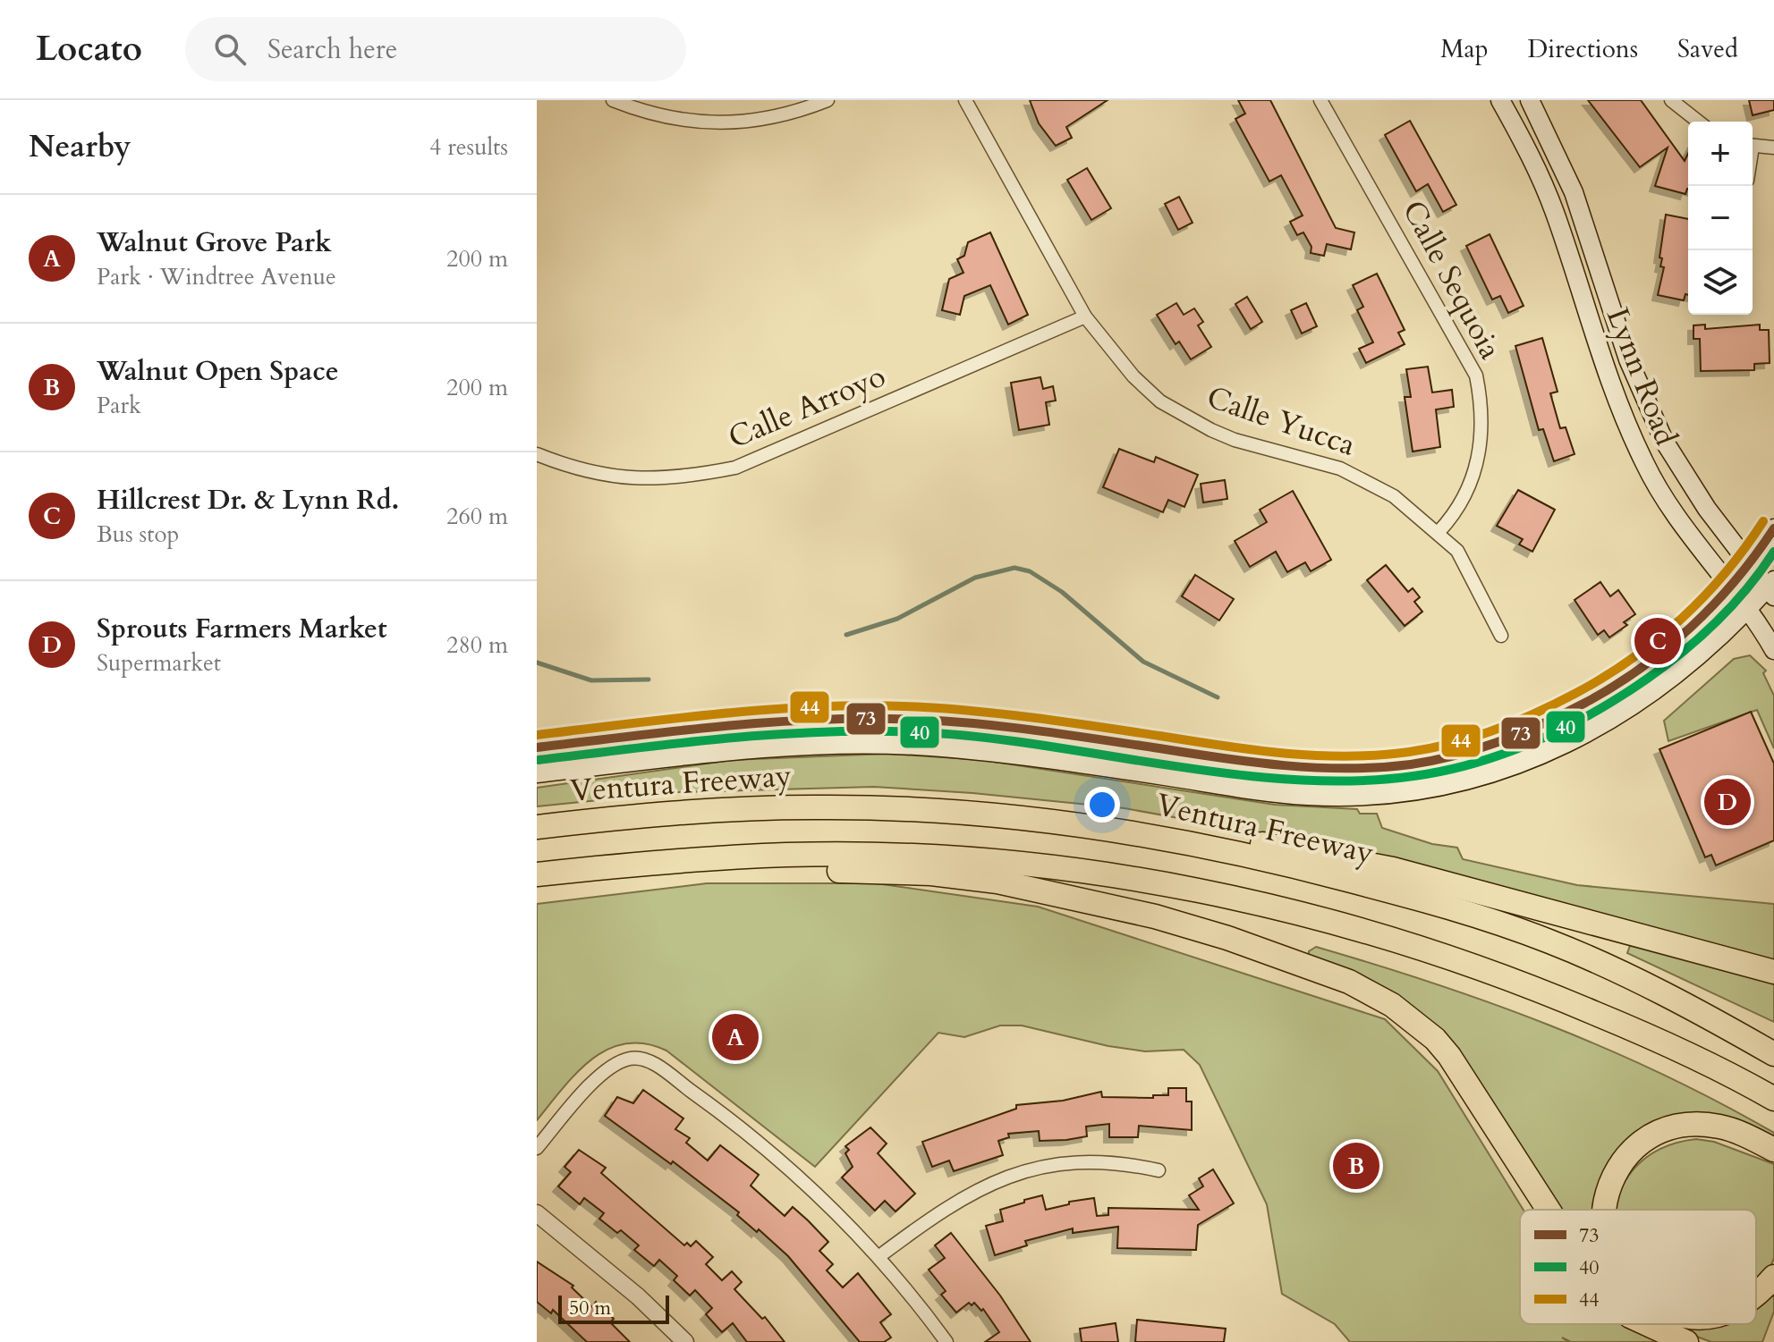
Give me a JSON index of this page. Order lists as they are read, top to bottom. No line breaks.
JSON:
{"streets":{"highway":["Ventura Freeway"],"main road":["Lynn Road"],"street":["Calle Sequoia","Calle Arroyo","Calle Yucca"]},"crossings":[["Calle Sequoia","Calle Yucca"],["Calle Arroyo","Calle Yucca"]],"lines":["transit line 44","transit line 73","transit line 40"],"legend":["73","40","44"],"scale_bar":"50 m","page":{"header":"Locato","search":"Search here","nav":["Map","Directions","Saved"],"heading":["Nearby","4 results"],"map_buttons":["+","−"],"list":[{"mark":"A","name":"Walnut Grove Park","note":"Park · Windtree Avenue","value":"200 m"},{"mark":"B","name":"Walnut Open Space","note":"Park","value":"200 m"},{"mark":"C","name":"Hillcrest Dr. & Lynn Rd.","note":"Bus stop","value":"260 m"},{"mark":"D","name":"Sprouts Farmers Market","note":"Supermarket","value":"280 m"}],"pins":["C","D","A","B"],"scale":"50 m"}}
